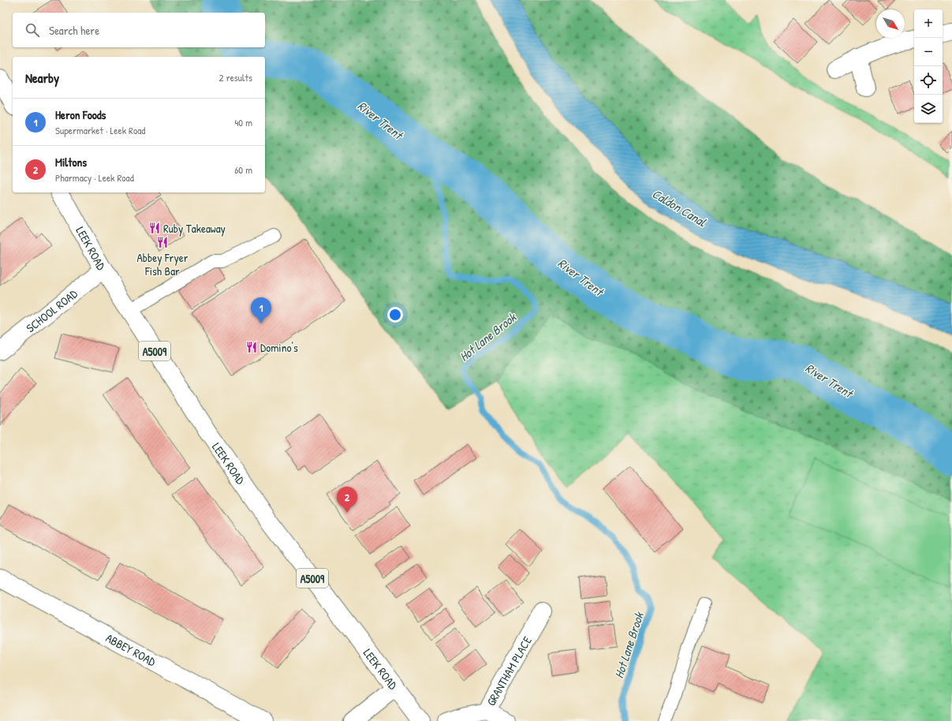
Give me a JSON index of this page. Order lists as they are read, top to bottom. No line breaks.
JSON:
{"streets":{"street":["LEEK ROAD","SCHOOL ROAD","A5009","ABBEY ROAD","GRANTHAM PLACE"]},"crossings":[["LEEK ROAD","SCHOOL ROAD"]],"water":["River Trent","Caldon Canal","Hot Lane Brook"],"places":{"restaurant":["Ruby Takeaway","Abbey Fryer Fish Bar","Domino's"]},"north":"bottom right","page":{"map_buttons":["+","−"],"search":"Search here","heading":["Nearby","2 results"],"list":[{"mark":"1","name":"Heron Foods","note":"Supermarket · Leek Road","value":"40 m"},{"mark":"2","name":"Miltons","note":"Pharmacy · Leek Road","value":"60 m"}],"pins":["1","2"]}}
